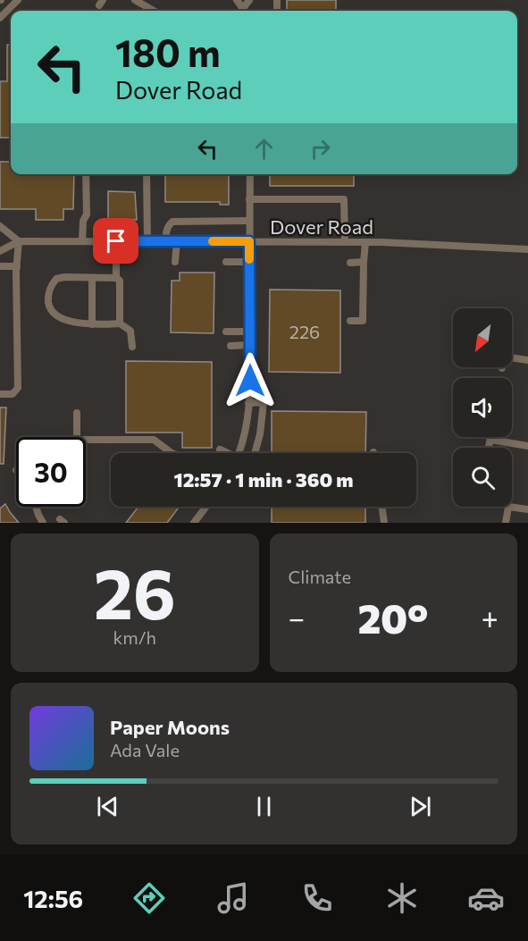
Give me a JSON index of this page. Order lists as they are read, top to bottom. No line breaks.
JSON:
{"streets":{"street":["Dover Road"]},"house_numbers":["226"],"north":"bottom left","page":{"turn":["180 m","Dover Road"],"limit":"30","trip":"12:57 · 1 min · 360 m","tile":[["26","km/h"],"Climate"],"heat":["−","20°","+"],"song":["Paper Moons","Ada Vale"],"tabs":"12:56"}}
